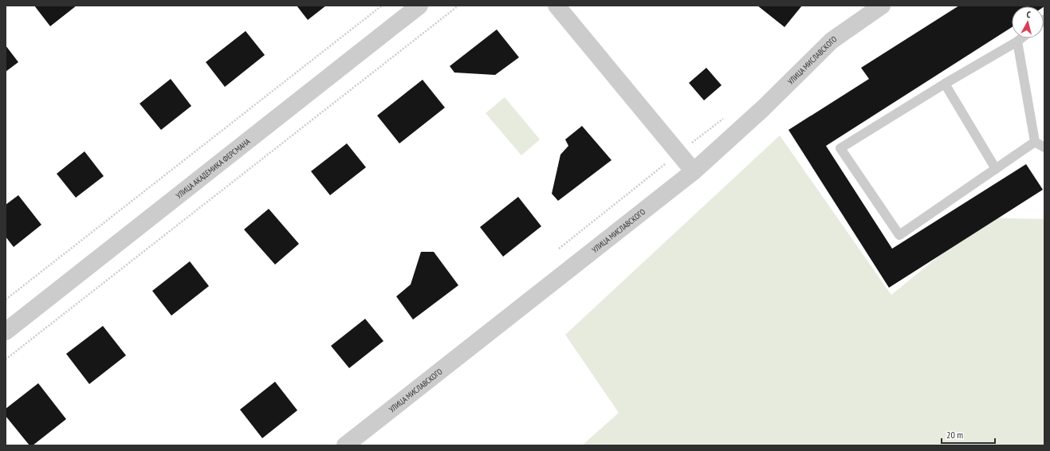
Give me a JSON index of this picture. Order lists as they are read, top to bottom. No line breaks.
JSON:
{"streets":{"street":["УЛИЦА МИСЛАВСКОГО","УЛИЦА АКАДЕМИКА ФЕРСМАНА"]},"scale_bar":"20 m","north":"top"}
